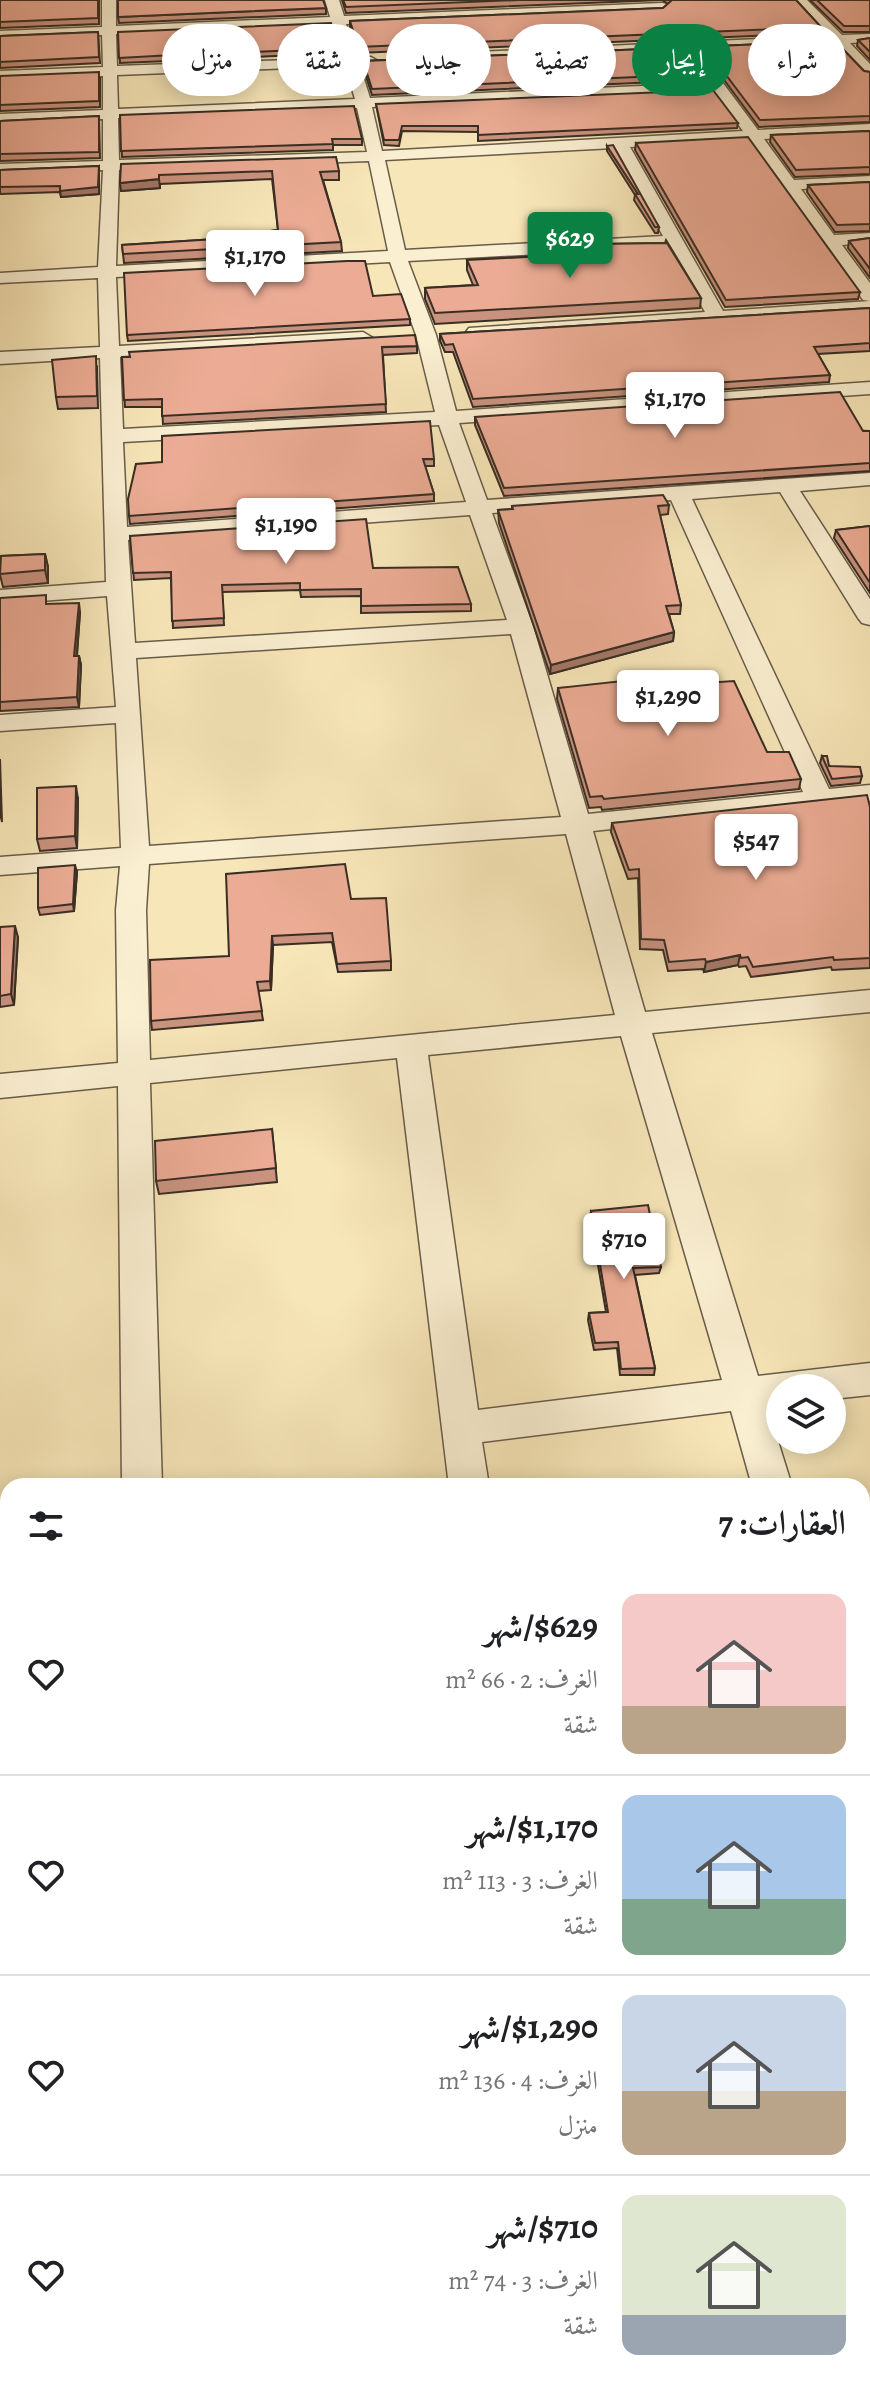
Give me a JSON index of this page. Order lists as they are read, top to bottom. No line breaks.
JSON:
{"page":{"chip":["شراء","إيجار","تصفية","جديد","شقة","منزل"],"price":["$629","$1,170","$1,170","$1,190","$1,290","$547","$710"],"heading":"العقارات: 7","list":[{"name":"$629/شهر","note":"الغرف: 2 · 66 m² · شقة"},{"name":"$1,170/شهر","note":"الغرف: 3 · 113 m² · شقة"},{"name":"$1,290/شهر","note":"الغرف: 4 · 136 m² · منزل"},{"name":"$710/شهر","note":"الغرف: 3 · 74 m² · شقة"}]}}
